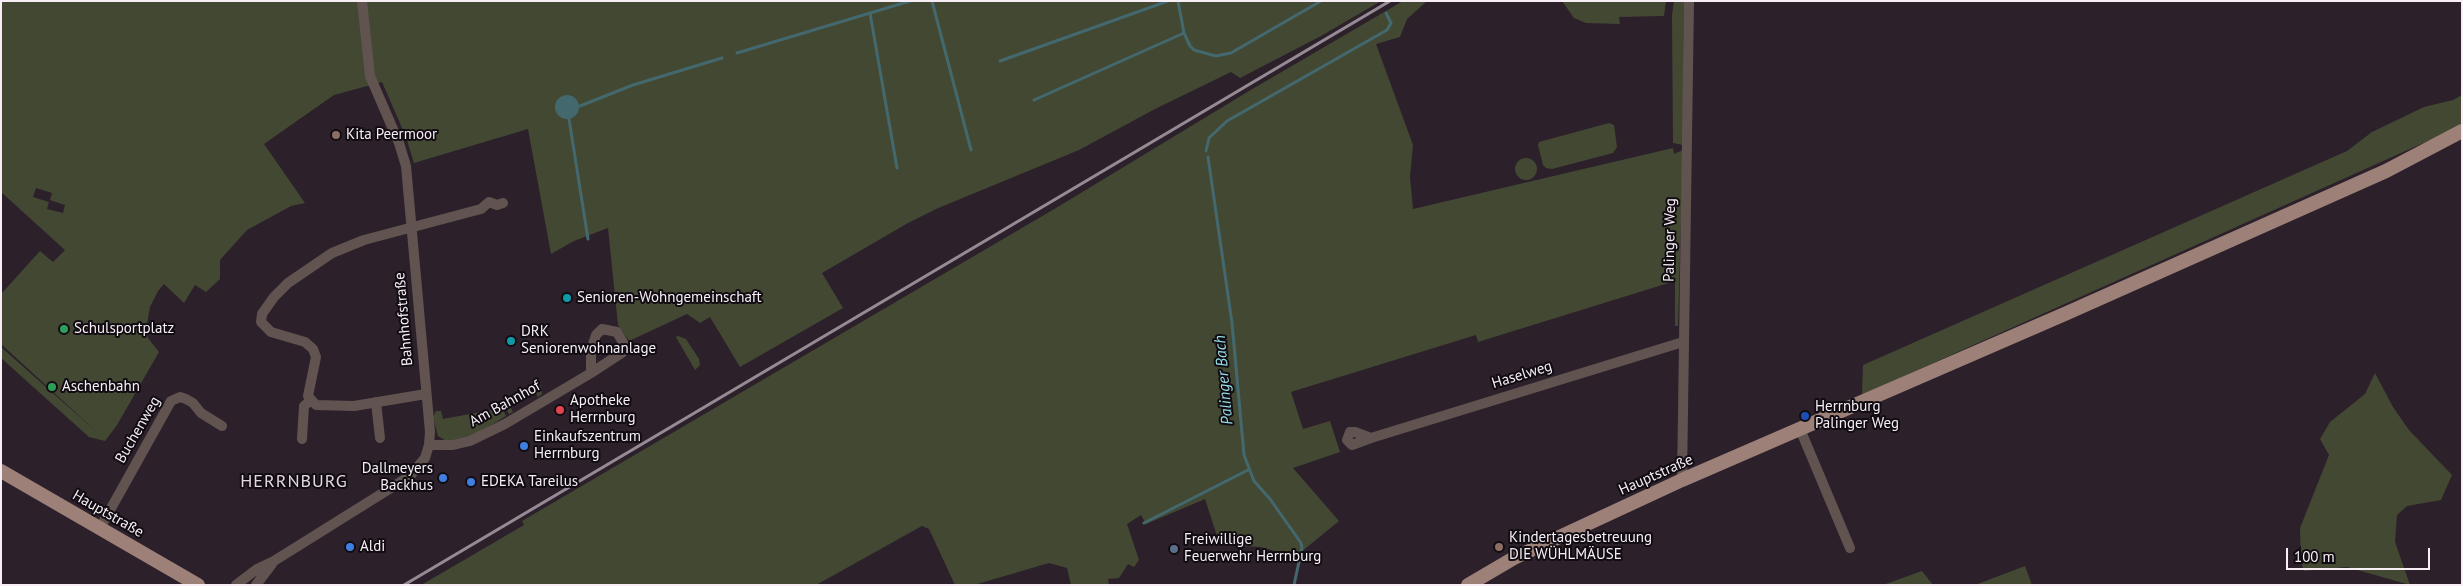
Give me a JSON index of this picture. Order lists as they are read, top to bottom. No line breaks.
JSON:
{"streets":{"main road":["Hauptstraße"],"street":["Palinger Weg","Bahnhofstraße","Haselweg","Am Bahnhof","Buchenweg"]},"crossings":[["Palinger Weg","Haselweg"],["Palinger Weg","Hauptstraße"],["Bahnhofstraße","Am Bahnhof"],["Buchenweg","Hauptstraße"]],"districts":["HERRNBURG"],"water":["Palinger Bach"],"places":["Kita Peermoor","Senioren-Wohngemeinschaft","Schulsportplatz","DRK Seniorenwohnanlage","Aschenbahn","Apotheke Herrnburg","Herrnburg Palinger Weg","Einkaufszentrum Herrnburg","Dallmeyers Backhus","EDEKA Tareilus","Aldi","Kindertagesbetreuung DIE WÜHLMÄUSE","Freiwillige Feuerwehr Herrnburg"],"scale_bar":"100 m"}
